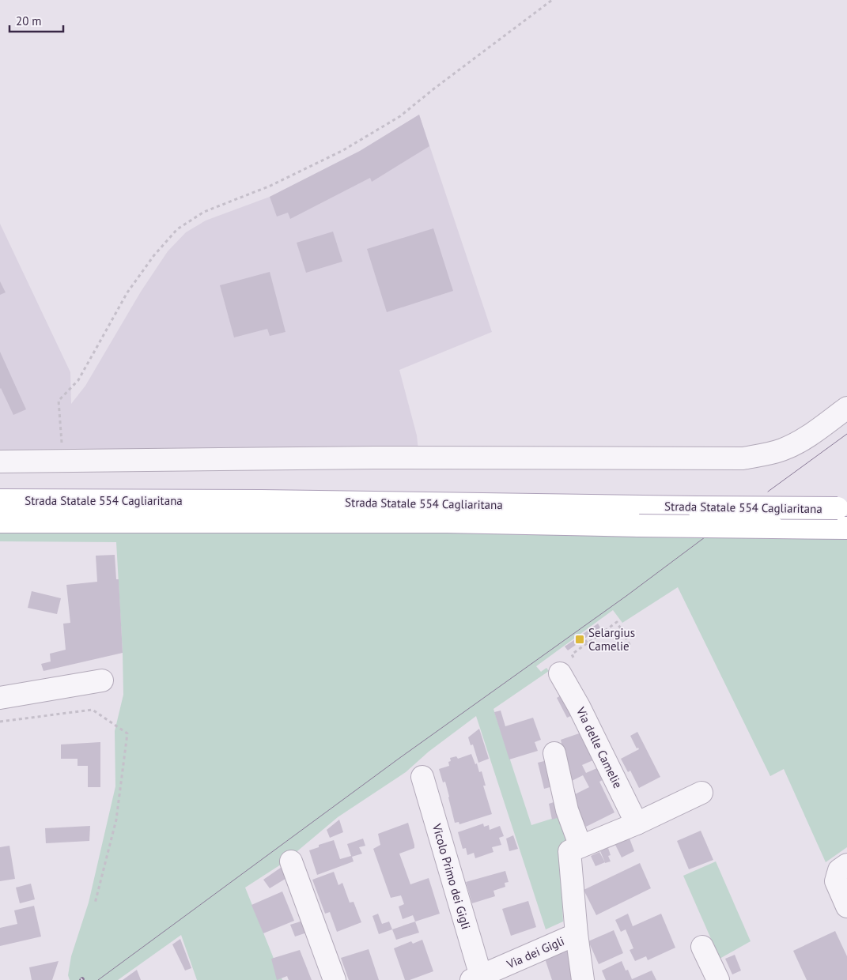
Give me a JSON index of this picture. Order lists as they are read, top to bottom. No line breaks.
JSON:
{"streets":{"main road":["Strada Statale 554 Cagliaritana"],"street":["Via delle Camelie","Vicolo Primo dei Gigli","Via dei Gigli"]},"crossings":[["Vicolo Primo dei Gigli","Via dei Gigli"]],"places":{"transit":["Selargius Camelie"]},"scale_bar":"20 m"}
